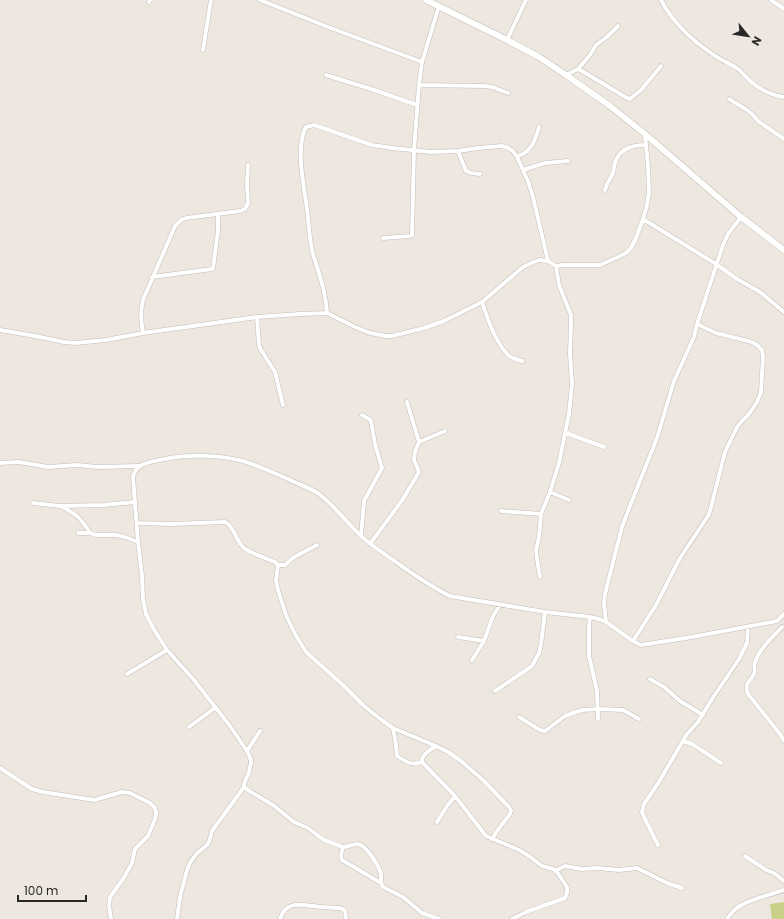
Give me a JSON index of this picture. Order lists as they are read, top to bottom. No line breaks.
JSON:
{"scale_bar":"100 m","north":"bottom right"}
